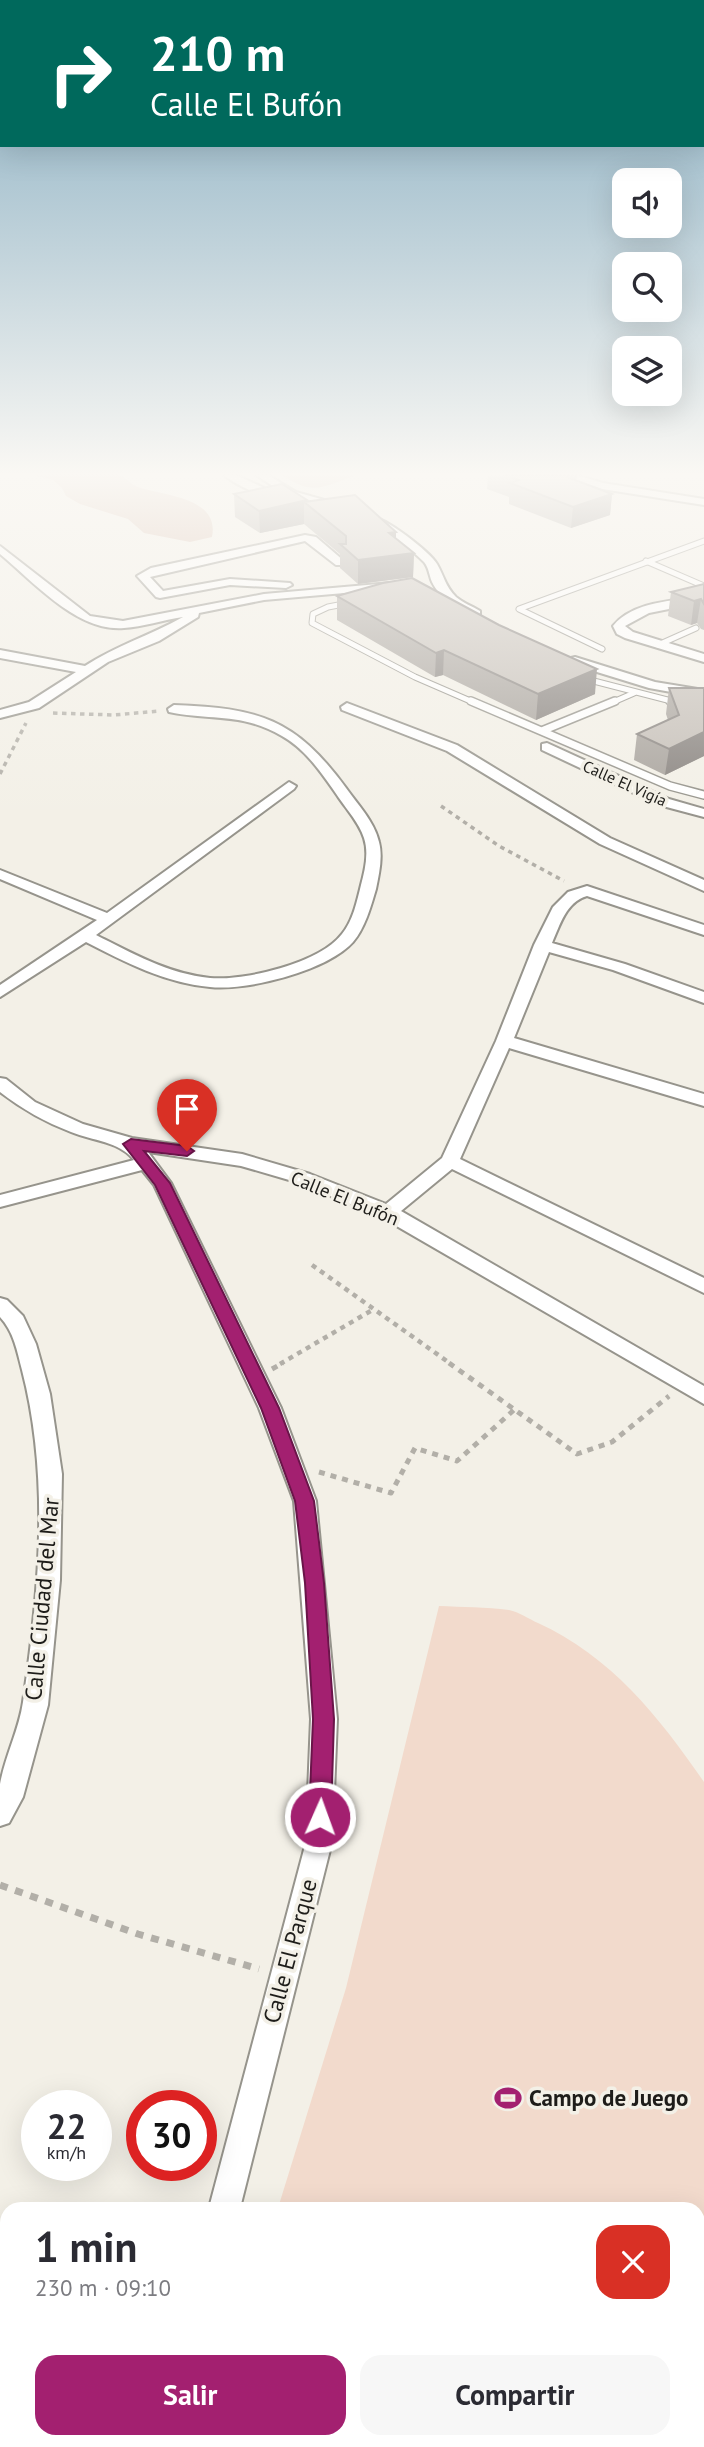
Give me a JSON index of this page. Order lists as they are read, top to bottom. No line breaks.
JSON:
{"streets":{"street":["Calle El Vigía","Calle El Bufón","Calle Ciudad del Mar","Calle El Parque"]},"crossings":[["Calle El Bufón","Calle El Parque"]],"places":{"sports":["Campo de Juego"]},"page":{"turn":["210 m","Calle El Bufón"],"speed":"22 km/h","limit":"30","heading":["1 min","230 m · 09:10"],"buttons":["Salir","Compartir"]}}
